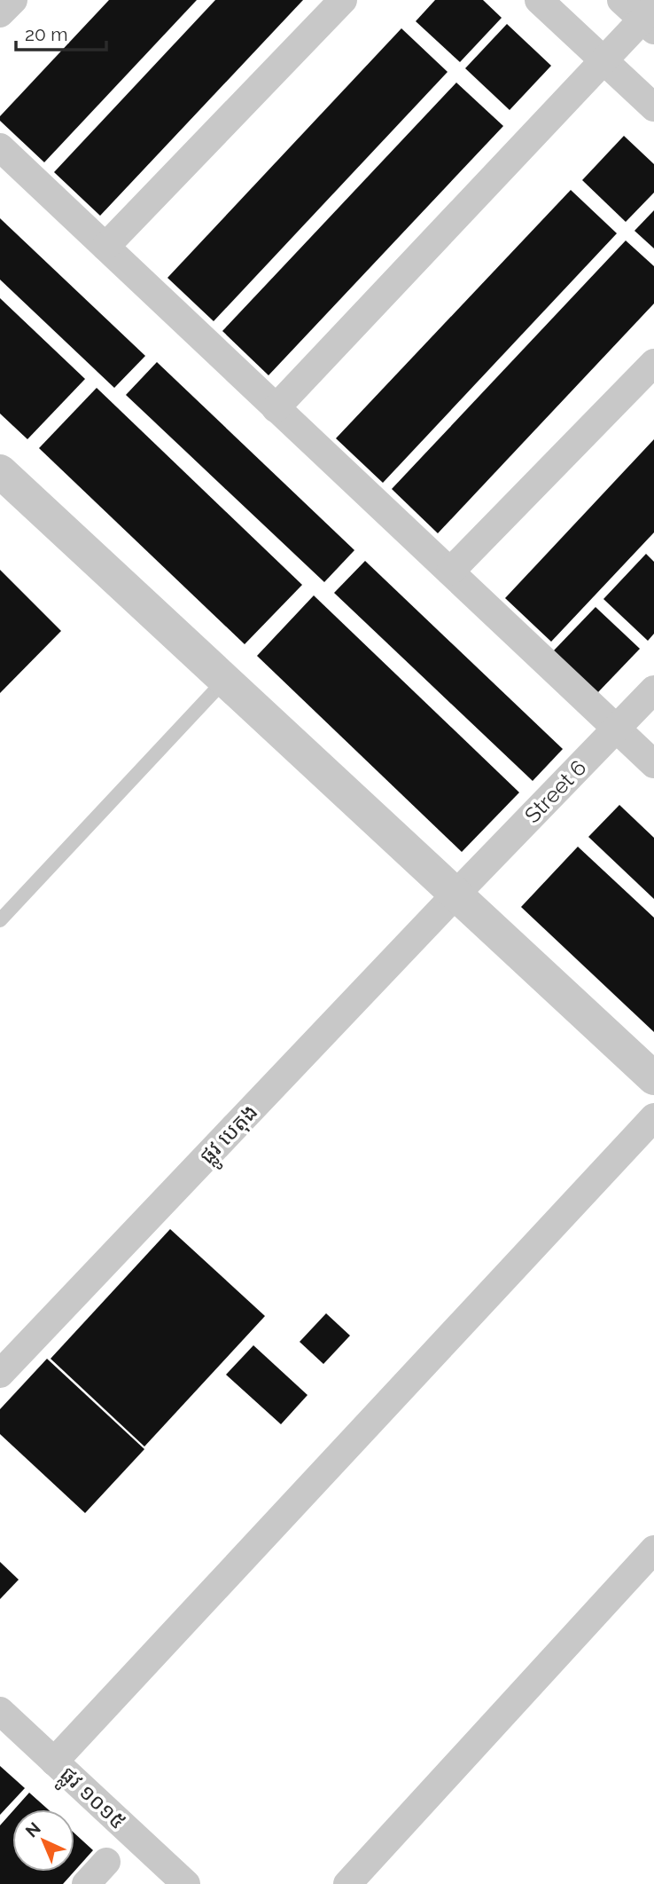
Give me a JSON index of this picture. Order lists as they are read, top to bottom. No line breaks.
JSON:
{"streets":{"street":["Street 6","ផ្លូវ បេតុង","ផ្លូវ ១០១៥"]},"crossings":[["Street 6","ផ្លូវ បេតុង"]],"scale_bar":"20 m","north":"top left"}
